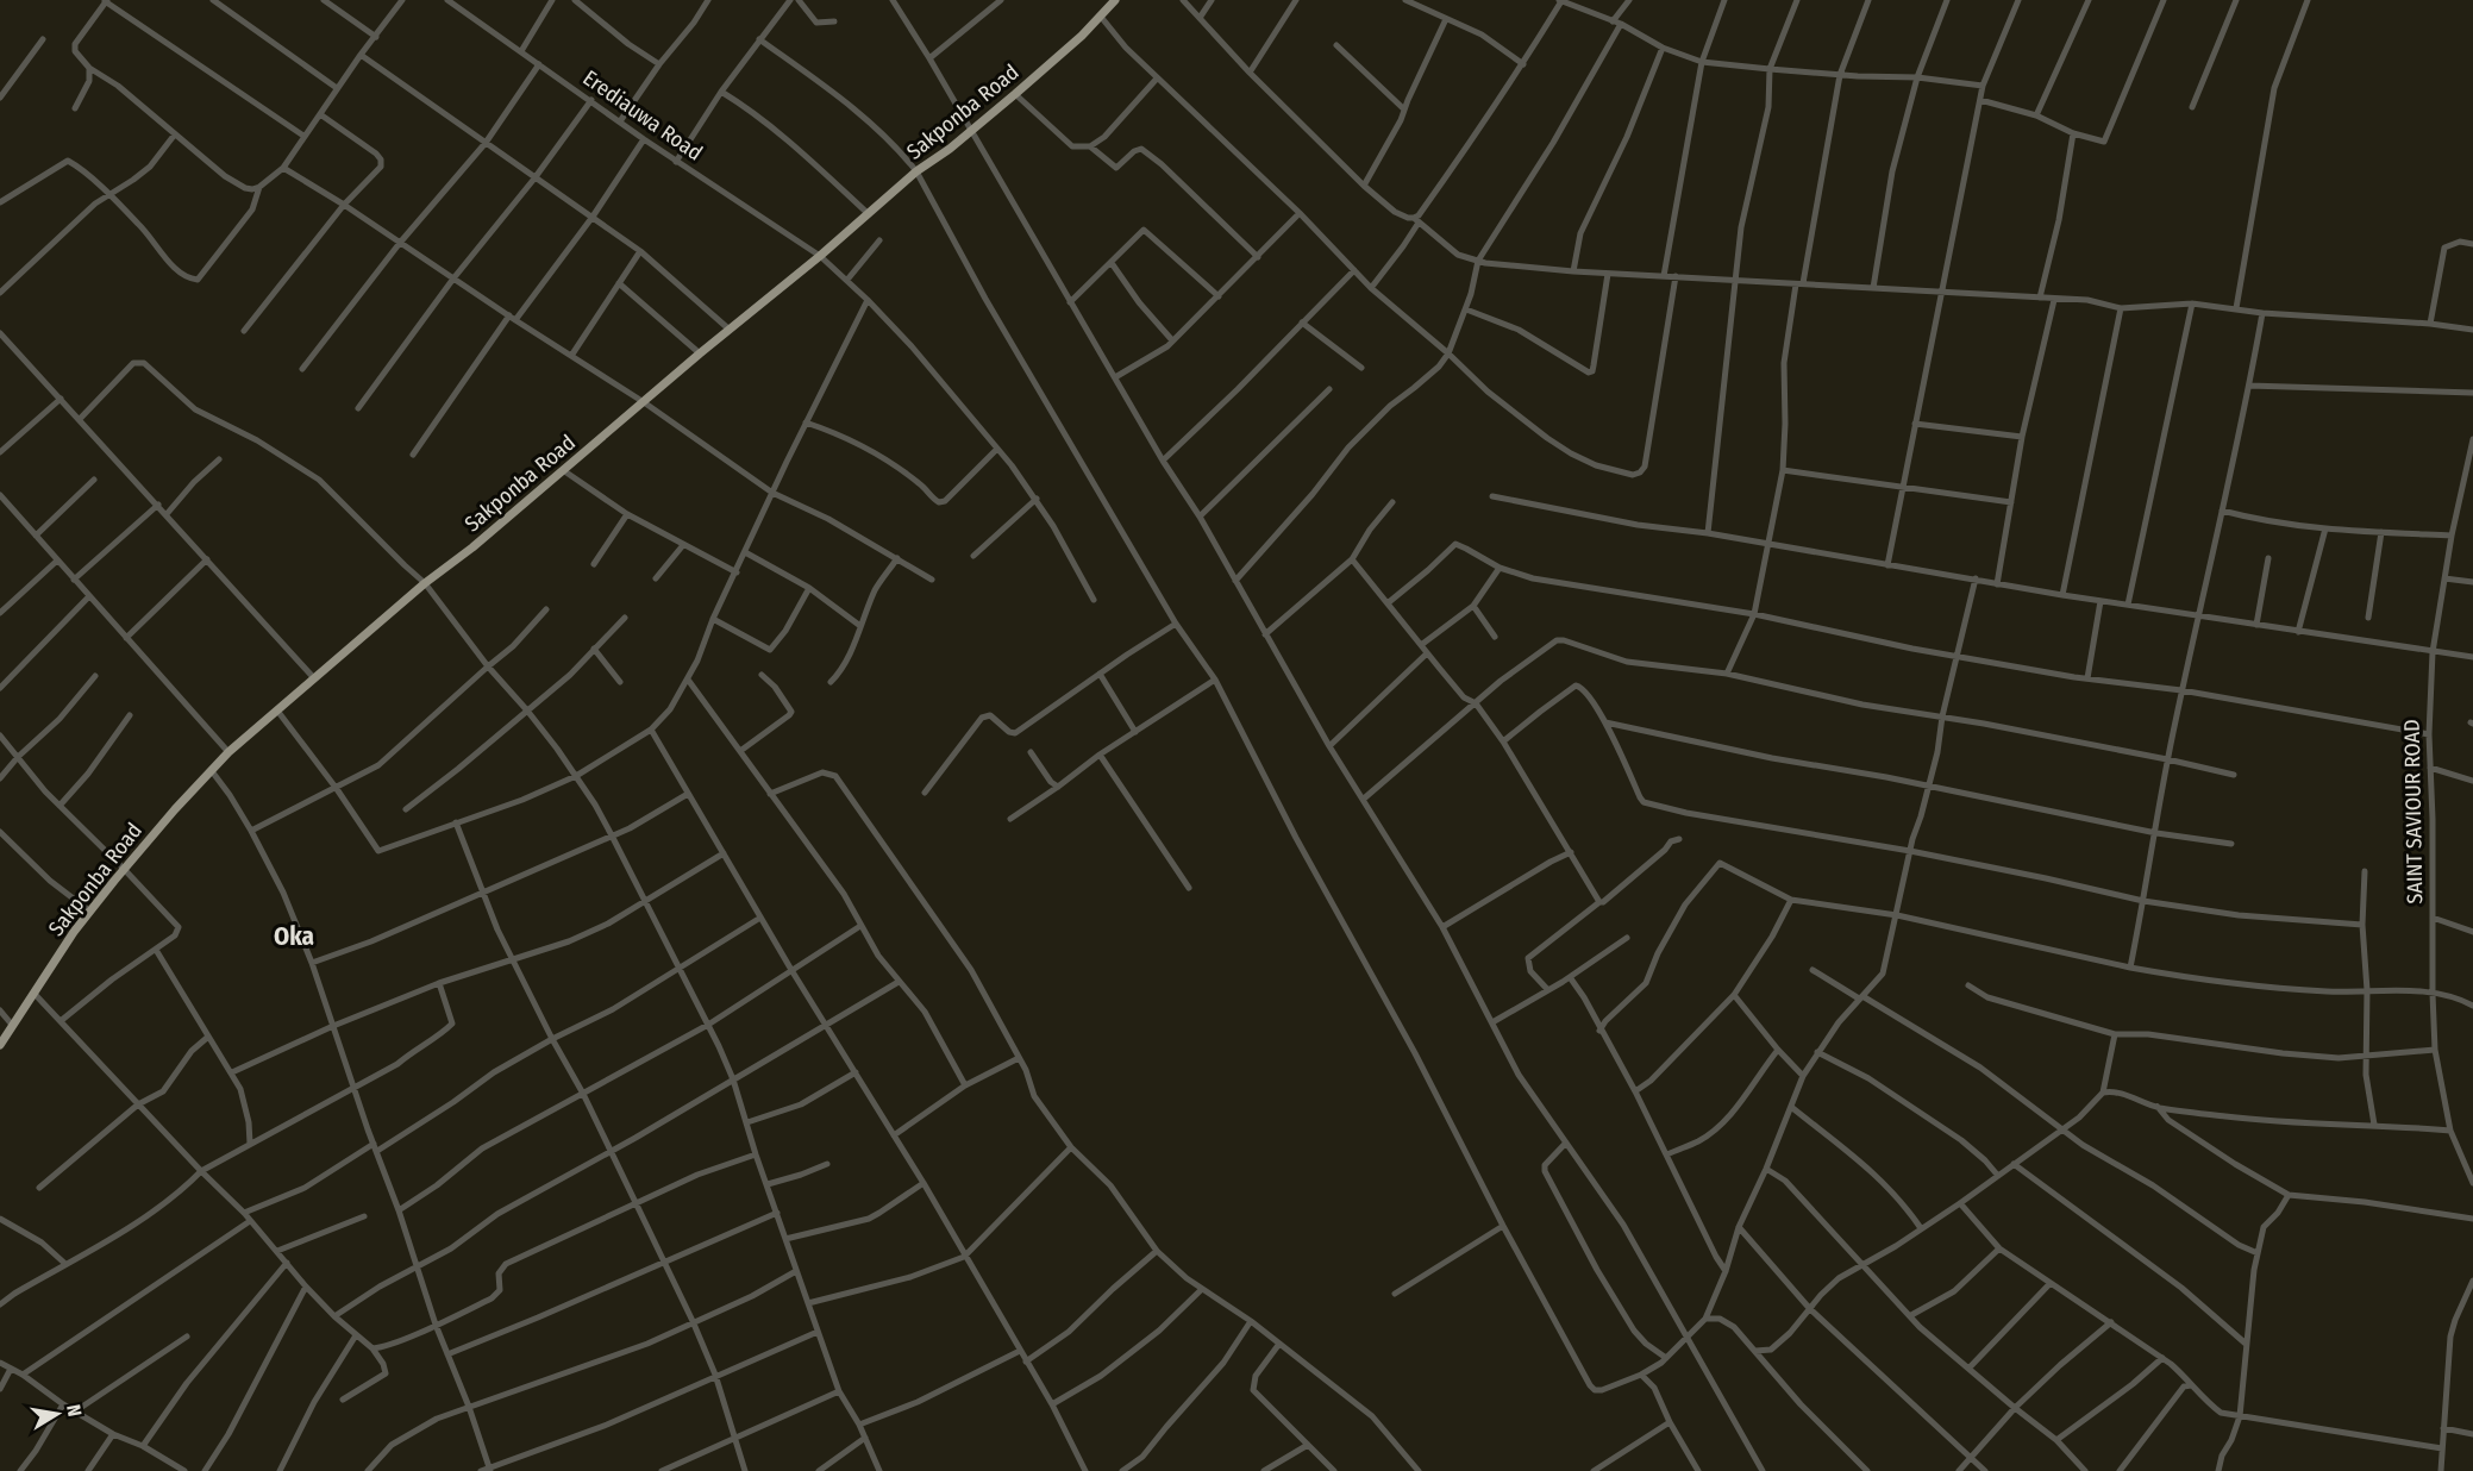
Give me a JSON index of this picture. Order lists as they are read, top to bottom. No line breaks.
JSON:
{"streets":{"main road":["Sakponba Road"],"street":["Erediauwa Road","SAINT SAVIOUR ROAD"]},"crossings":[["Sakponba Road","Erediauwa Road"]],"districts":["Oka"],"north":"right"}
